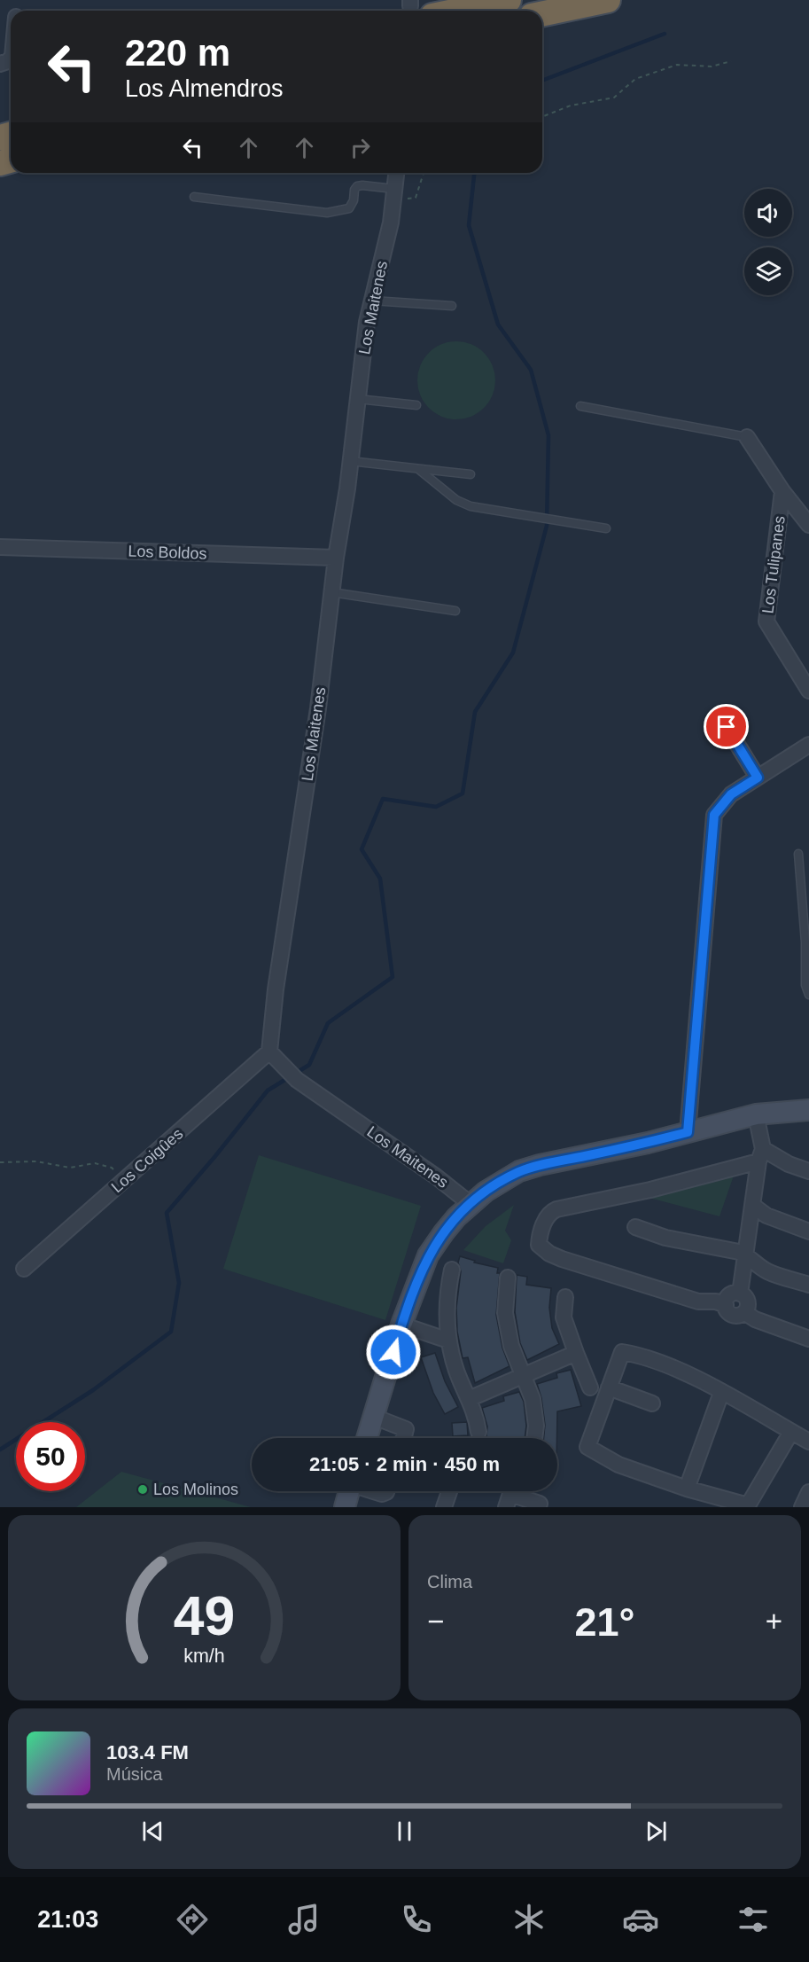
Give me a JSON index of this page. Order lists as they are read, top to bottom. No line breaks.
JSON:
{"streets":{"street":["Los Maitenes","Los Boldos","Los Tulipanes","Los Coigûes"]},"crossings":[["Los Maitenes","Los Boldos"],["Los Maitenes","Los Coigûes"]],"places":["Los Molinos"],"page":{"turn":["220 m","Los Almendros"],"limit":"50","trip":"21:05 · 2 min · 450 m","tile":"Clima","heat":["−","21°","+"],"song":["103.4 FM","Música"],"tabs":"21:03","gauge":["49","km/h"]}}
